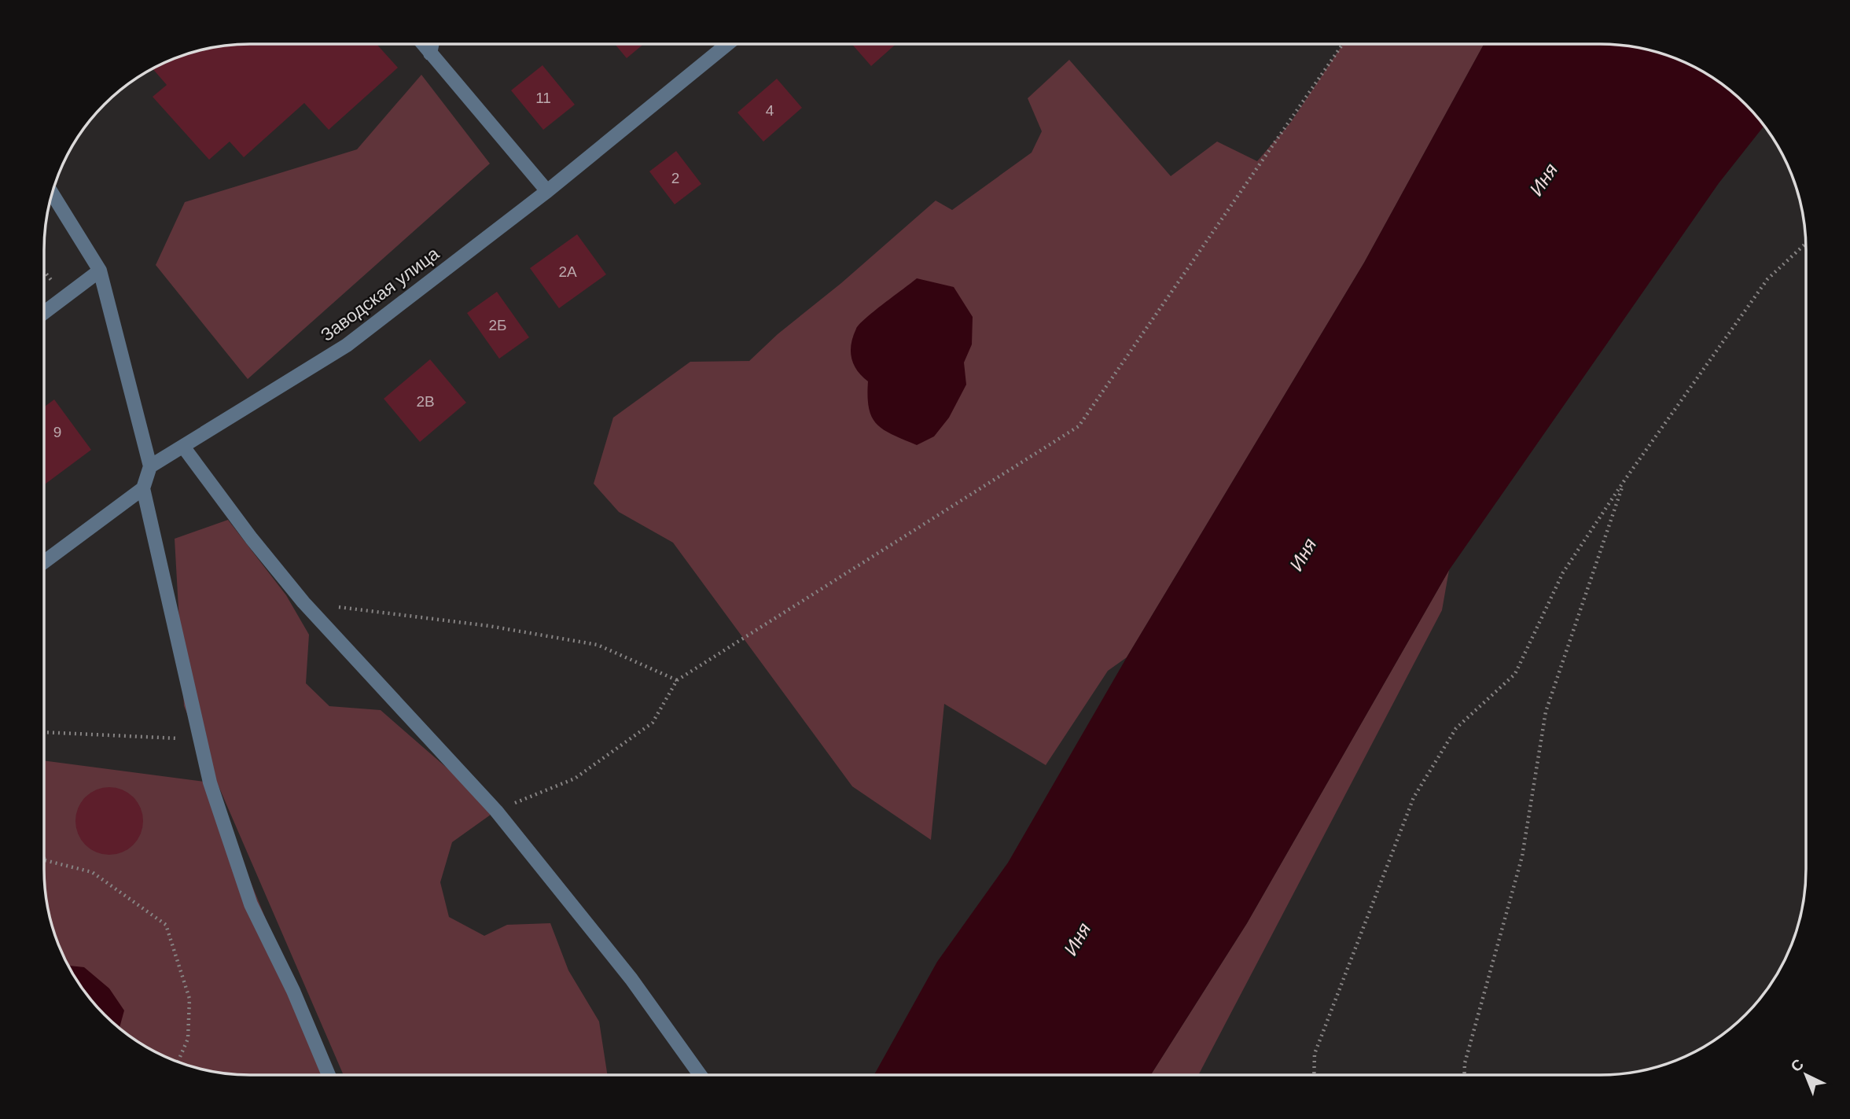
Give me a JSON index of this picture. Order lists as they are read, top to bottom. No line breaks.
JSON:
{"streets":{"street":["Заводская улица"]},"water":["Иня"],"house_numbers":["11","4","2","2А","2Б","2В","9"],"north":"top left"}
